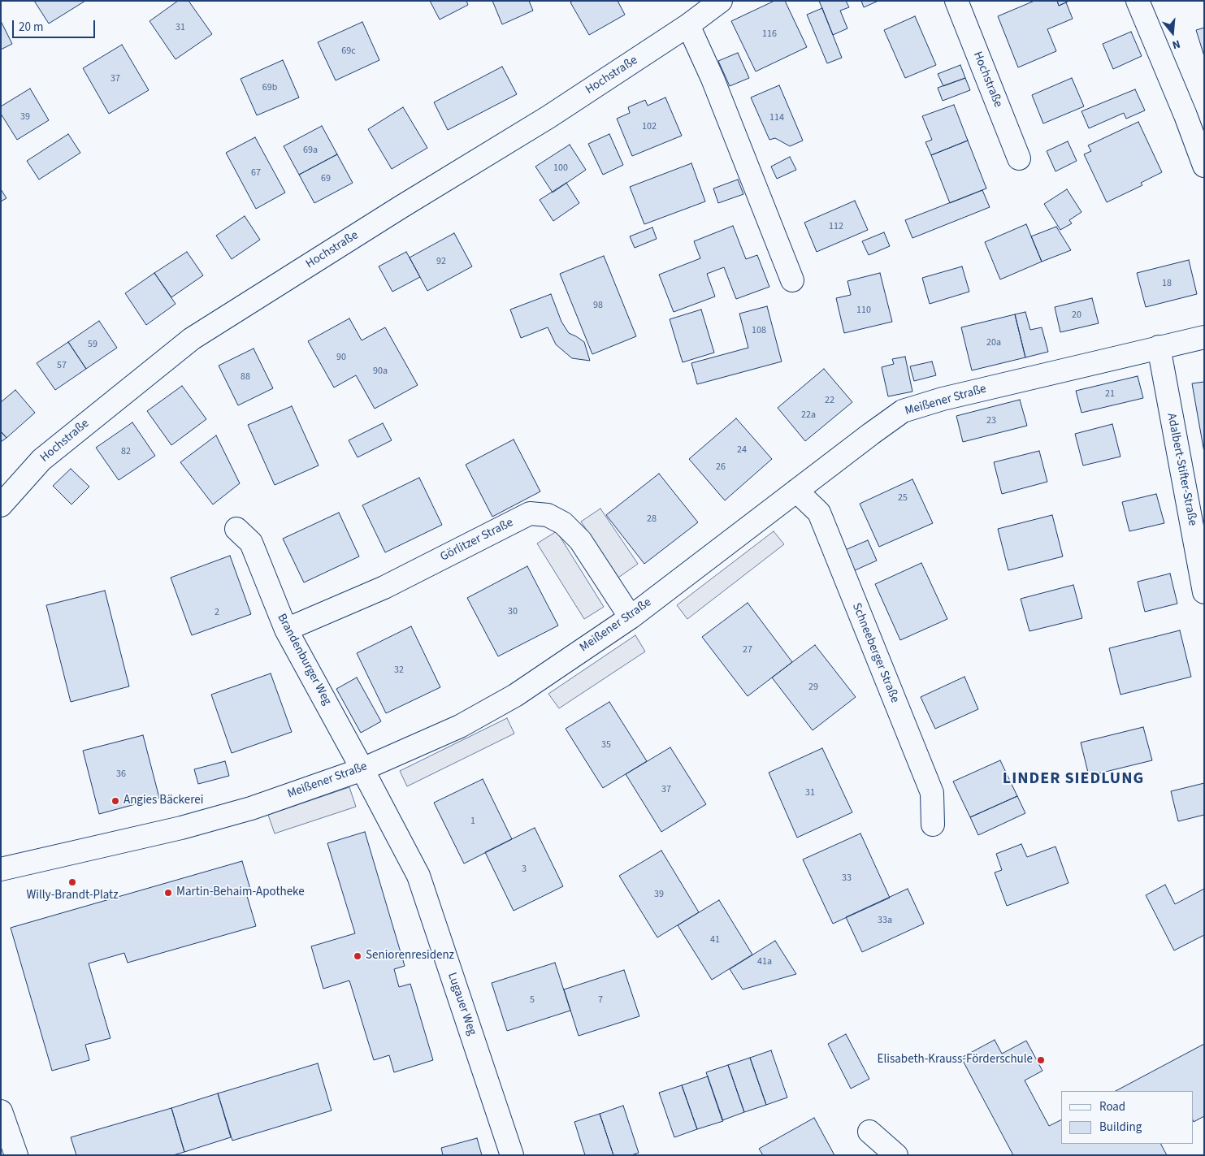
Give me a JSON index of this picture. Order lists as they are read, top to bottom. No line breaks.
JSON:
{"streets":{"street":["Hochstraße","Meißener Straße","Adalbert-Stifter-Straße","Görlitzer Straße","Schneeberger Straße","Brandenburger Weg","Lugauer Weg"]},"crossings":[["Meißener Straße","Adalbert-Stifter-Straße"],["Meißener Straße","Görlitzer Straße"],["Meißener Straße","Schneeberger Straße"],["Meißener Straße","Brandenburger Weg"],["Meißener Straße","Lugauer Weg"],["Görlitzer Straße","Brandenburger Weg"],["Brandenburger Weg","Lugauer Weg"]],"districts":["LINDER SIEDLUNG"],"places":["Angies Bäckerei","Willy-Brandt-Platz","Martin-Behaim-Apotheke","Seniorenresidenz","Elisabeth-Krauss-Förderschule"],"house_numbers":["31","116","69c","37","69b","39","114","102","69a","100","67","69","112","92","18","98","110","20","108","20a","59","90","57","90a","88","21","22","22a","23","24","82","26","25","28","30","2","27","32","29","35","36","37","31","1","3","33","39","33a","41","41a","5","7"],"legend":["Road","Building"],"scale_bar":"20 m","north":"bottom"}
